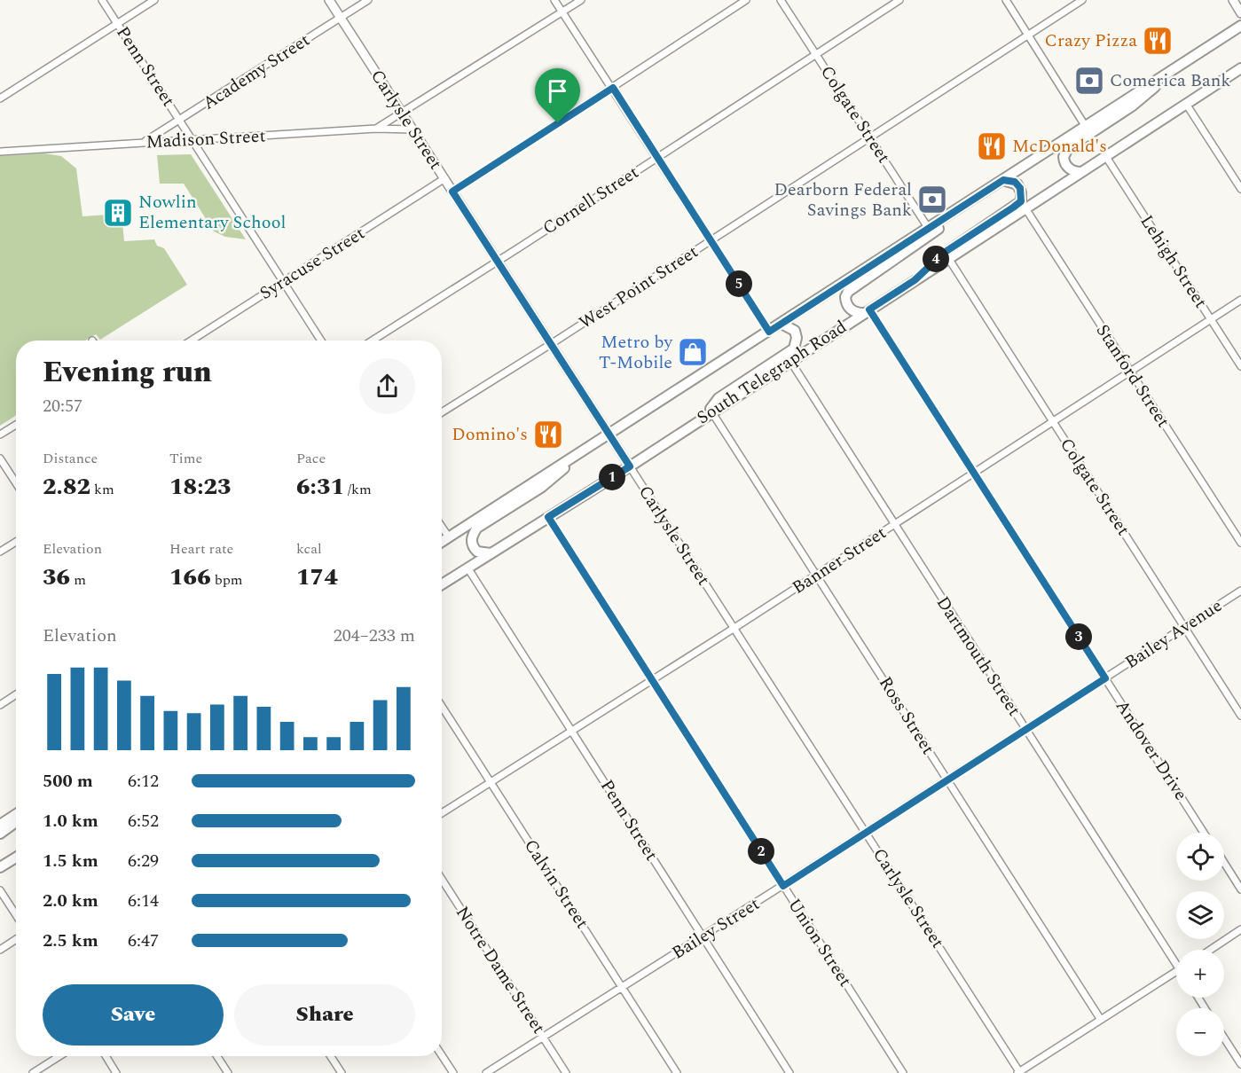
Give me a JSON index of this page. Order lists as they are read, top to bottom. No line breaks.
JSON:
{"streets":{"main road":["South Telegraph Road"],"street":["Penn Street","Academy Street","Colgate Street","Carlysle Street","Madison Street","Cornell Street","Lehigh Street","Syracuse Street","West Point Street","Stanford Street","Banner Street","Bailey Avenue","Dartmouth Street","Ross Street","Andover Drive","Calvin Street","Bailey Street","Union Street","Notre Dame Street"]},"crossings":[["Penn Street","Academy Street"],["Penn Street","Madison Street"],["Penn Street","Syracuse Street"],["Penn Street","South Telegraph Road"],["Penn Street","Banner Street"],["Penn Street","Bailey Street"],["Academy Street","Carlysle Street"],["Academy Street","Madison Street"],["Colgate Street","Cornell Street"],["Colgate Street","West Point Street"],["Colgate Street","South Telegraph Road"],["Colgate Street","Banner Street"],["Colgate Street","Bailey Avenue"],["Carlysle Street","Madison Street"],["Carlysle Street","Cornell Street"],["Carlysle Street","Syracuse Street"],["Carlysle Street","West Point Street"],["Carlysle Street","South Telegraph Road"],["Carlysle Street","Banner Street"],["Carlysle Street","Bailey Street"],["Lehigh Street","South Telegraph Road"],["Lehigh Street","Banner Street"],["South Telegraph Road","Stanford Street"],["South Telegraph Road","Dartmouth Street"],["South Telegraph Road","Ross Street"],["South Telegraph Road","Andover Drive"],["South Telegraph Road","Union Street"],["Stanford Street","Banner Street"],["Banner Street","Dartmouth Street"],["Banner Street","Ross Street"],["Banner Street","Andover Drive"],["Banner Street","Calvin Street"],["Banner Street","Union Street"],["Bailey Avenue","Dartmouth Street"],["Bailey Avenue","Andover Drive"],["Bailey Avenue","Bailey Street"],["Dartmouth Street","Bailey Street"],["Ross Street","Bailey Street"],["Calvin Street","Bailey Street"],["Bailey Street","Union Street"],["Bailey Street","Notre Dame Street"]],"places":{"restaurant":["Crazy Pizza","McDonald's","Domino's"],"bank":["Comerica Bank","Dearborn Federal Savings Bank"],"building":["Nowlin Elementary School"],"shop":["Metro by T-Mobile"]},"page":{"pins":["4","5","1","3","2"],"heading":["Evening run","20:57"],"stats":[["Distance","2.82 km"],["Time","18:23"],["Pace","6:31 /km"],["Elevation","36 m"],["Heart rate","166 bpm"],["kcal","174"]],"chart":["Elevation","204–233 m"],"list":[{"name":"500 m","note":"6:12"},{"name":"1.0 km","note":"6:52"},{"name":"1.5 km","note":"6:29"},{"name":"2.0 km","note":"6:14"},{"name":"2.5 km","note":"6:47"}],"map_buttons":["+","−"],"buttons":["Save","Share"]}}
